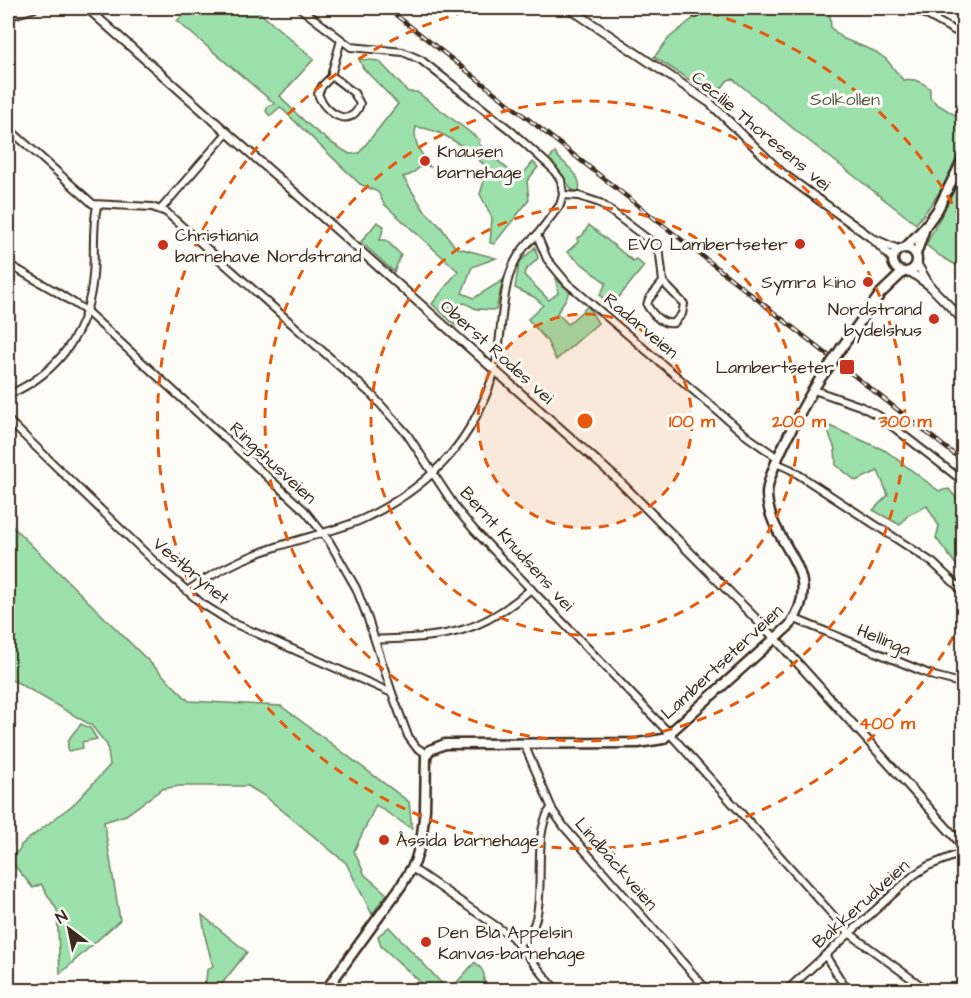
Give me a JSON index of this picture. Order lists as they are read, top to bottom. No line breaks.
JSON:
{"streets":{"main road":["Lambertseterveien"],"street":["Cecilie Thoresens vei","Radarveien","Oberst Rodes vei","Ringshusveien","Bernt Knudsens vei","Vestbrynet","Hellinga","Lindbäckveien","Bakkerudveien"]},"crossings":[["Cecilie Thoresens vei","Lambertseterveien"],["Radarveien","Lambertseterveien"],["Oberst Rodes vei","Lambertseterveien"],["Ringshusveien","Vestbrynet"],["Ringshusveien","Lambertseterveien"],["Bernt Knudsens vei","Lambertseterveien"],["Bernt Knudsens vei","Bakkerudveien"],["Hellinga","Lambertseterveien"],["Lambertseterveien","Lindbäckveien"]],"parks":["Solkollen"],"places":{"other":["Knausen barnehage","EVO Lambertseter","Christiania barnehave Nordstrand","Symra kino","Nordstrand bydelshus","Åssida barnehage","Den Blå Appelsin Kanvas-barnehage"],"transit":["Lambertseter"]},"north":"top left","rings":["100 m","200 m","300 m","400 m"]}
